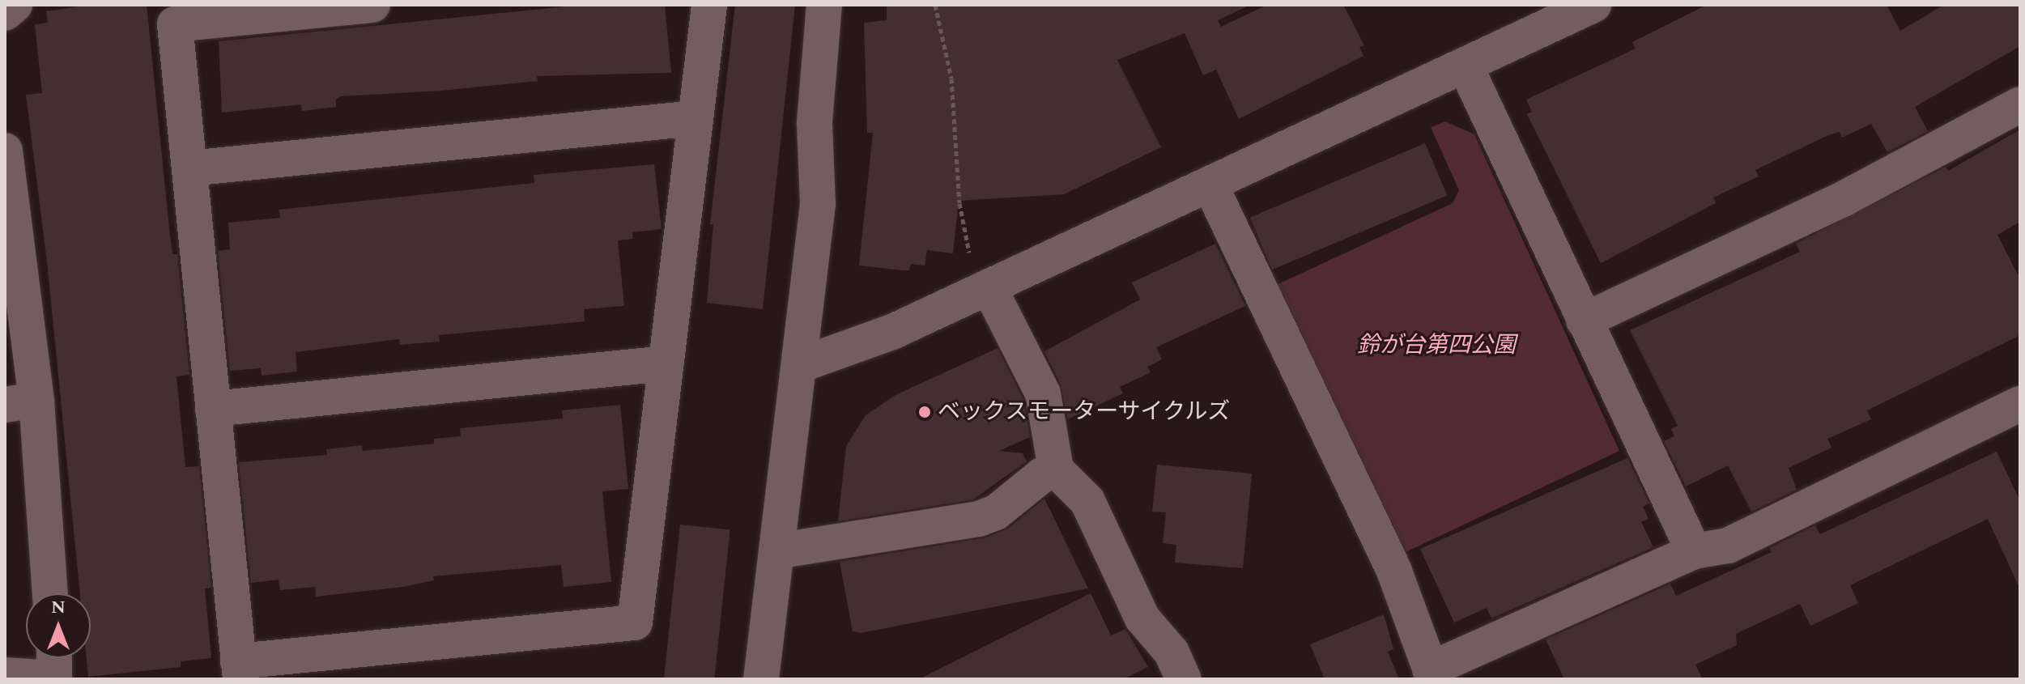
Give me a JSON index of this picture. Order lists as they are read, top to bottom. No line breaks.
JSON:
{"parks":["鈴が台第四公園"],"places":["ベックスモーターサイクルズ"],"north":"top"}
